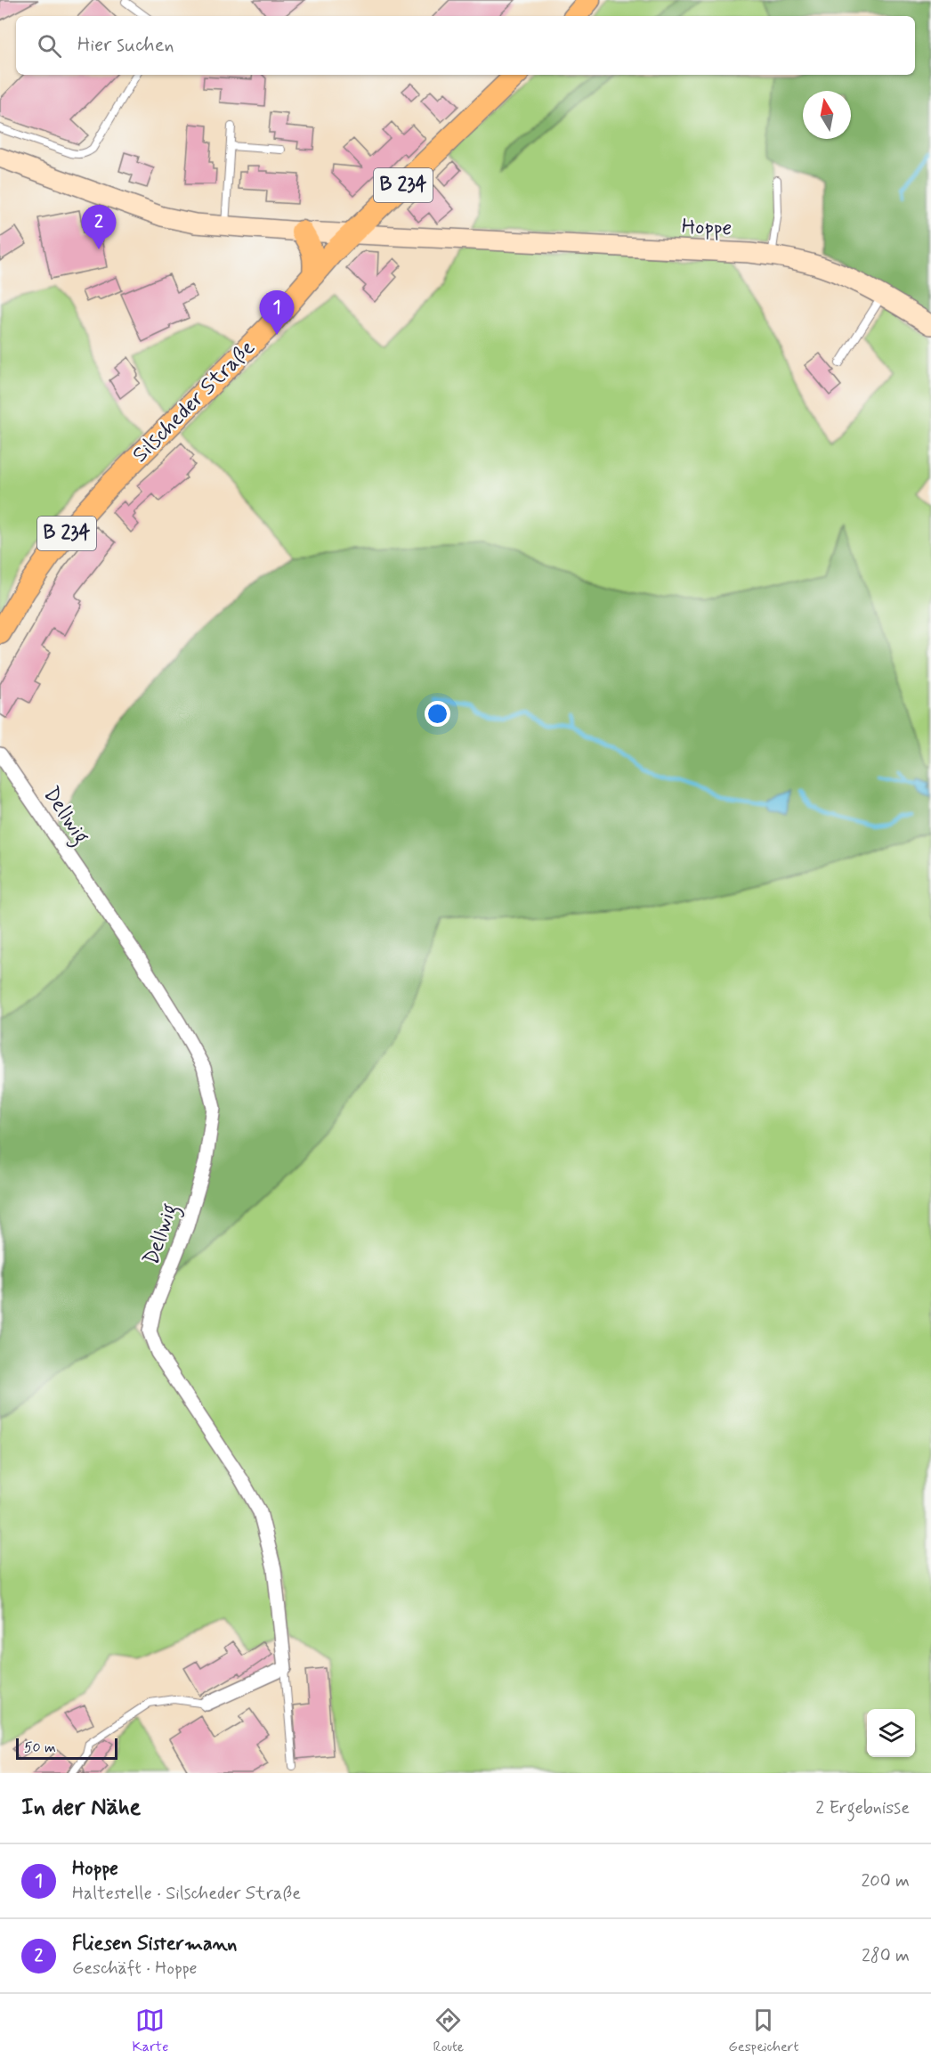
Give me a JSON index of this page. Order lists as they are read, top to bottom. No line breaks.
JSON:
{"streets":{"main road":["B 234","Hoppe","Silscheder Straße"],"street":["Dellwig"]},"crossings":[["Hoppe","Silscheder Straße"]],"scale_bar":"50 m","north":"top","page":{"search":"Hier suchen","pins":["2","1"],"scale":"50 m","heading":["In der Nähe","2 Ergebnisse"],"list":[{"mark":"1","name":"Hoppe","note":"Haltestelle · Silscheder Straße","value":"200 m"},{"mark":"2","name":"Fliesen Sistermann","note":"Geschäft · Hoppe","value":"280 m"}],"nav":["Karte","Route","Gespeichert"]}}
